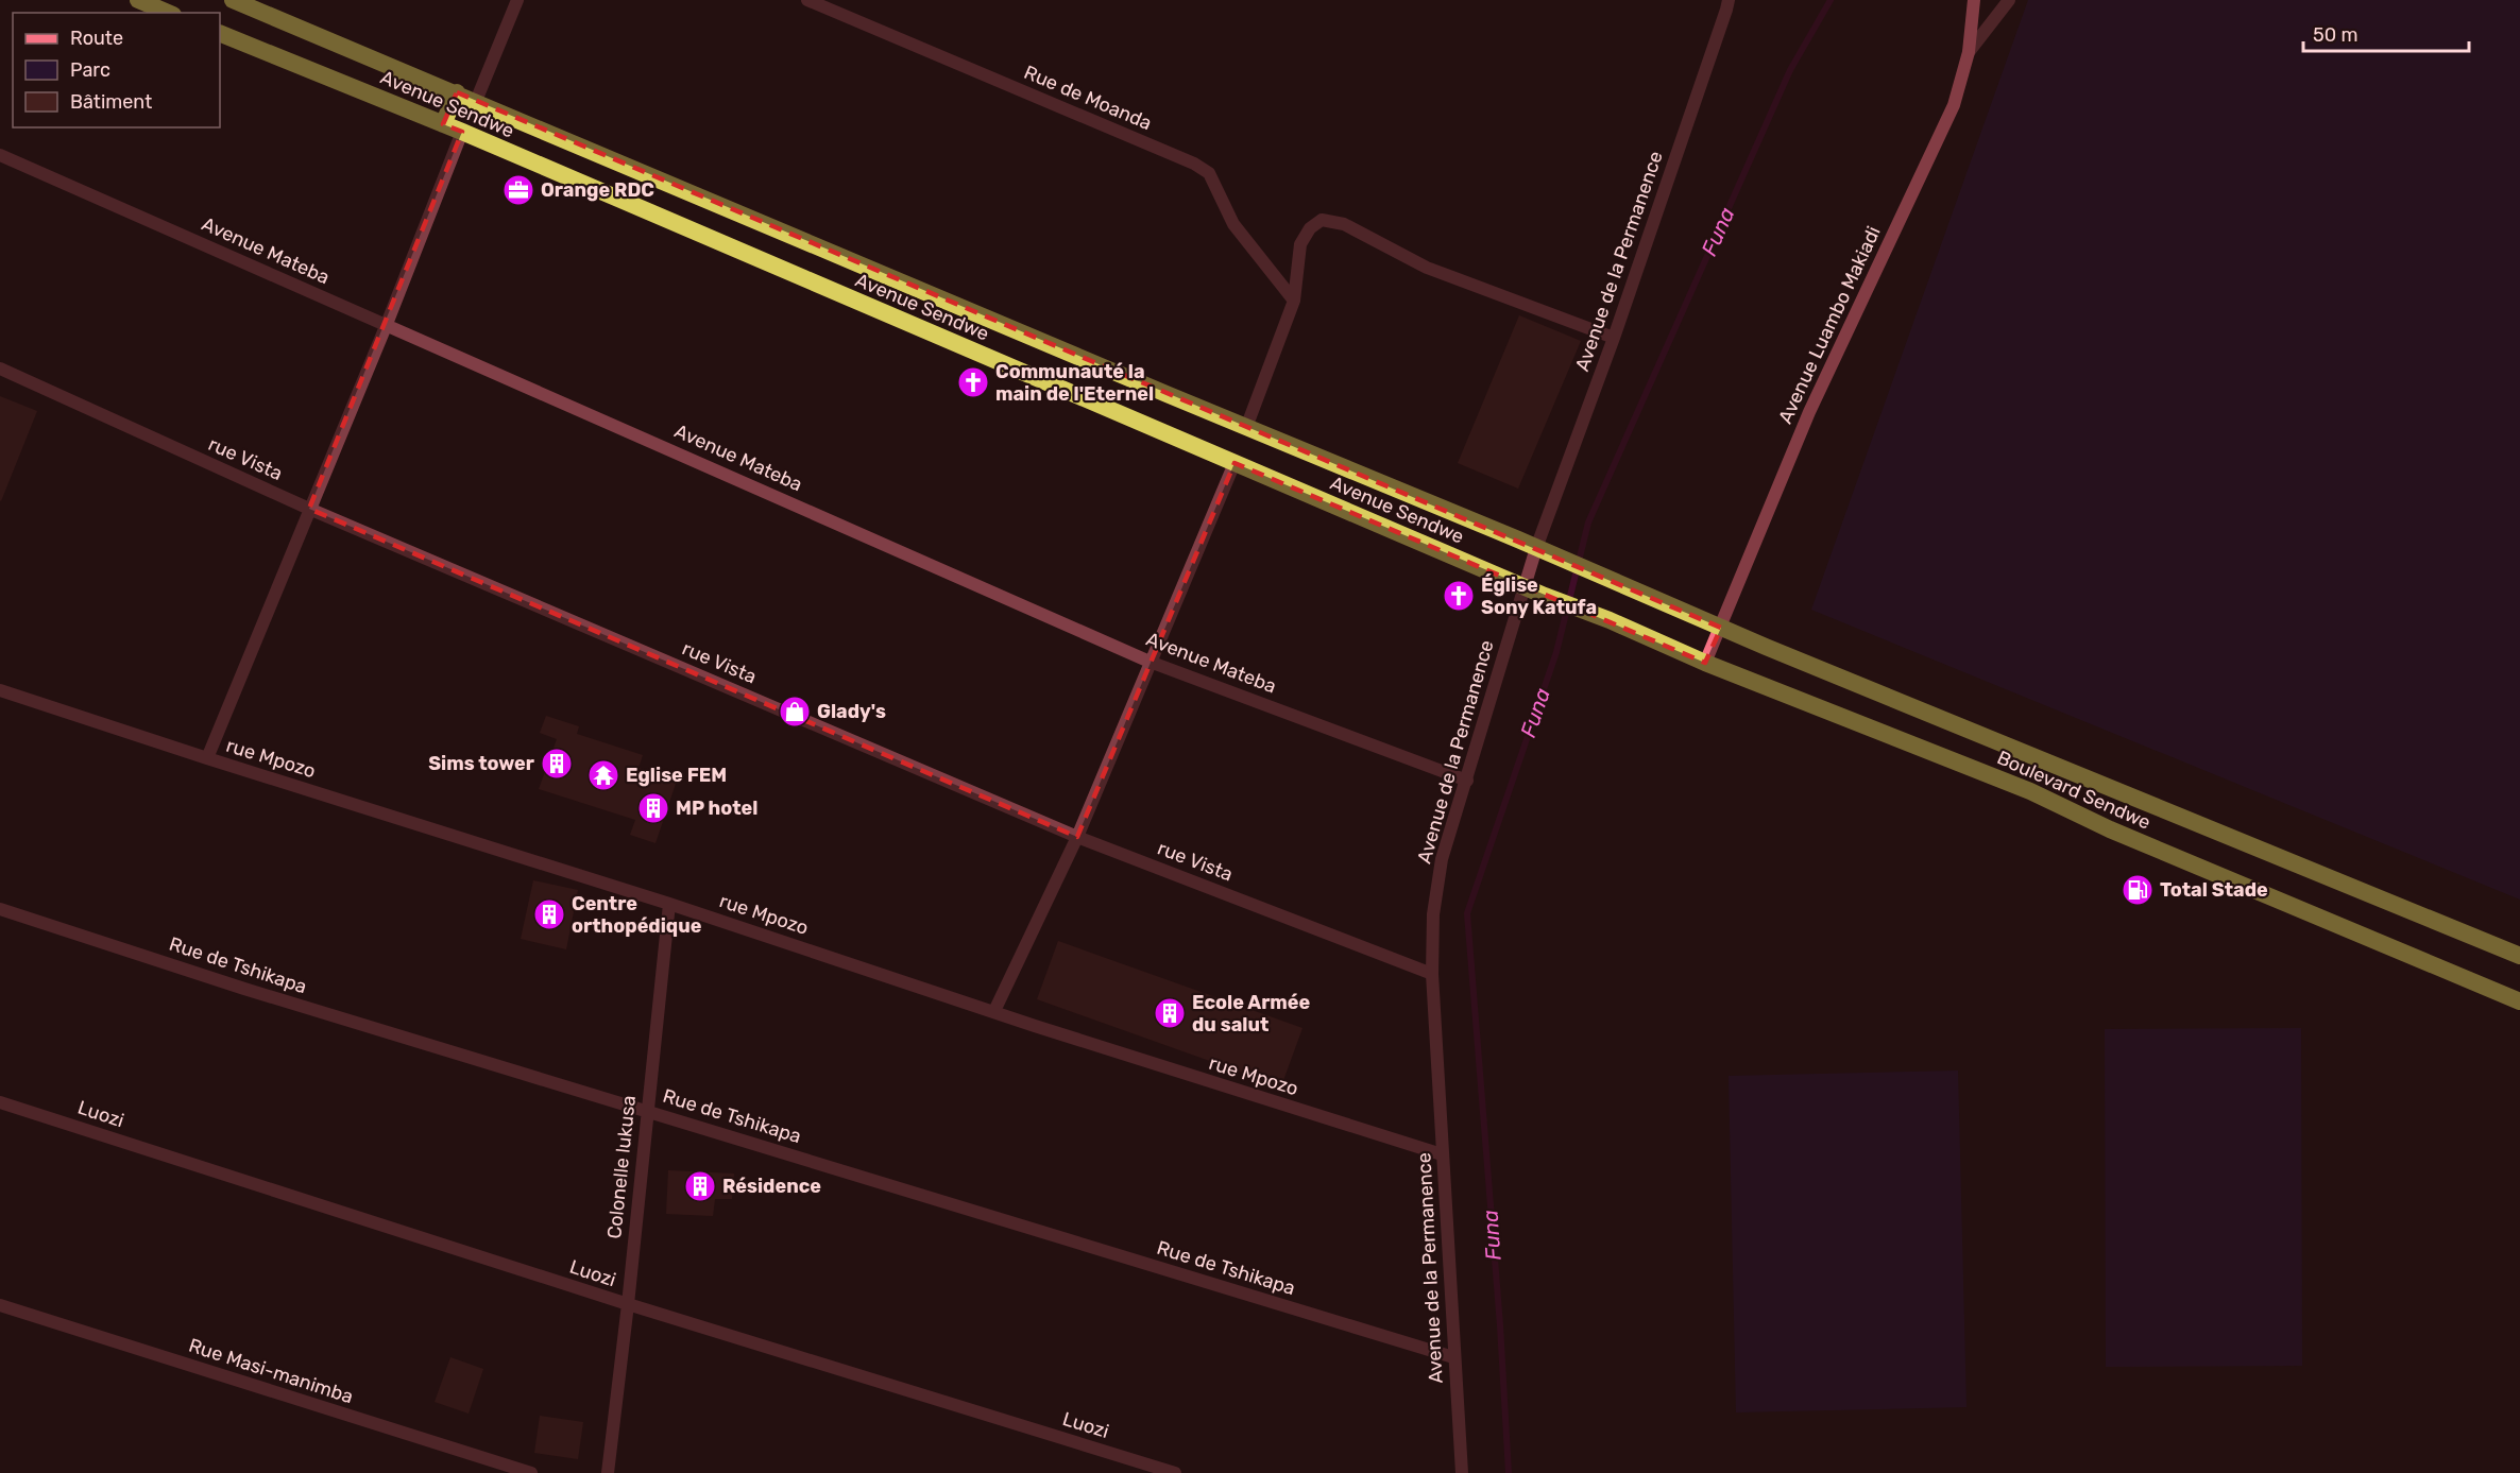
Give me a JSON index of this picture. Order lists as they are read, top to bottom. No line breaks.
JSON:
{"streets":{"highway":["Avenue Sendwe","Boulevard Sendwe"],"main road":["Avenue Luambo Makiadi"],"street":["Rue de Moanda","Avenue Mateba","Avenue de la Permanence","rue Vista","rue Mpozo","Rue de Tshikapa","Luozi","Colonelle lukusa","Rue Masi-manimba"]},"crossings":[["Avenue Sendwe","Avenue de la Permanence"],["Avenue Sendwe","Boulevard Sendwe"],["Avenue Mateba","Avenue de la Permanence"],["Avenue de la Permanence","rue Vista"],["Avenue de la Permanence","rue Mpozo"],["Avenue de la Permanence","Rue de Tshikapa"],["Avenue Luambo Makiadi","Boulevard Sendwe"],["rue Mpozo","Colonelle lukusa"],["Rue de Tshikapa","Colonelle lukusa"],["Luozi","Colonelle lukusa"]],"water":["Funa"],"places":{"office":["Orange RDC"],"church":["Communauté la main de l'Eternel","Église Sony Katufa"],"shop":["Glady's"],"building":["Sims tower","MP hotel","Centre orthopédique","Ecole Armée du salut","Résidence"],"temple":["Eglise FEM"],"fuel station":["Total Stade"]},"legend":["Route","Parc","Bâtiment"],"scale_bar":"50 m"}
